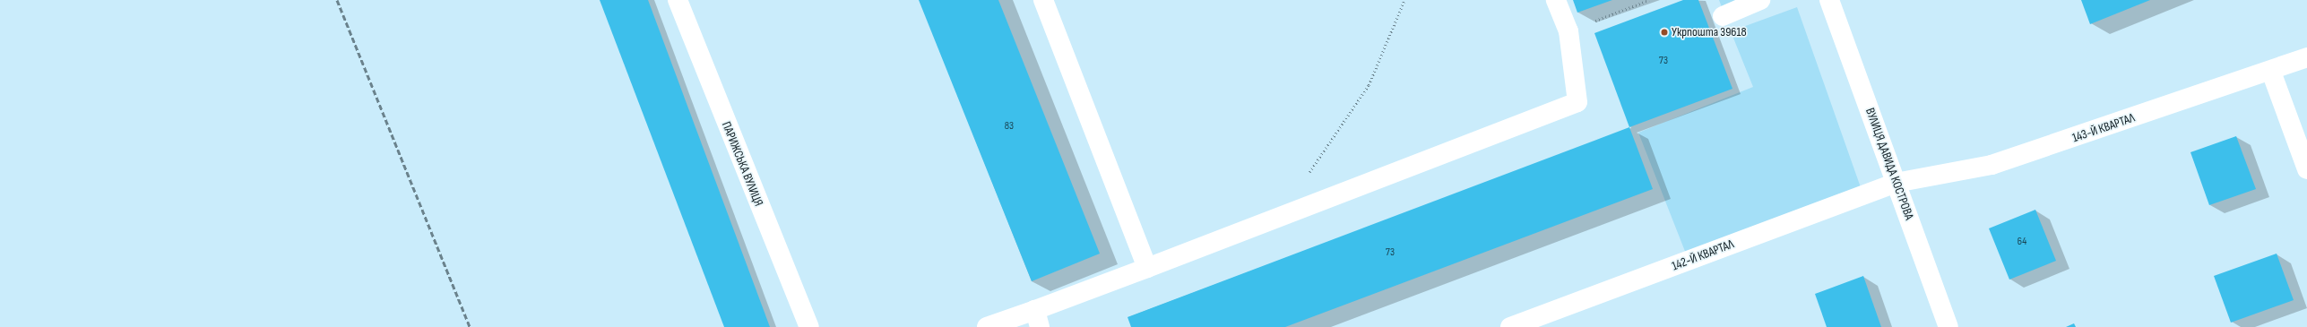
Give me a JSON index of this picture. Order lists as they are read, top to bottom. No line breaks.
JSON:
{"streets":{"street":["143-Й КВАРТАЛ","ПАРИЖСЬКА ВУЛИЦЯ","ВУЛИЦЯ ДАВИДА КОСТРОВА","142-Й КВАРТАЛ"]},"crossings":[["143-Й КВАРТАЛ","ВУЛИЦЯ ДАВИДА КОСТРОВА"],["143-Й КВАРТАЛ","142-Й КВАРТАЛ"],["ВУЛИЦЯ ДАВИДА КОСТРОВА","142-Й КВАРТАЛ"]],"places":["Укрпошта 39618"],"house_numbers":["73","83","64","73"]}
